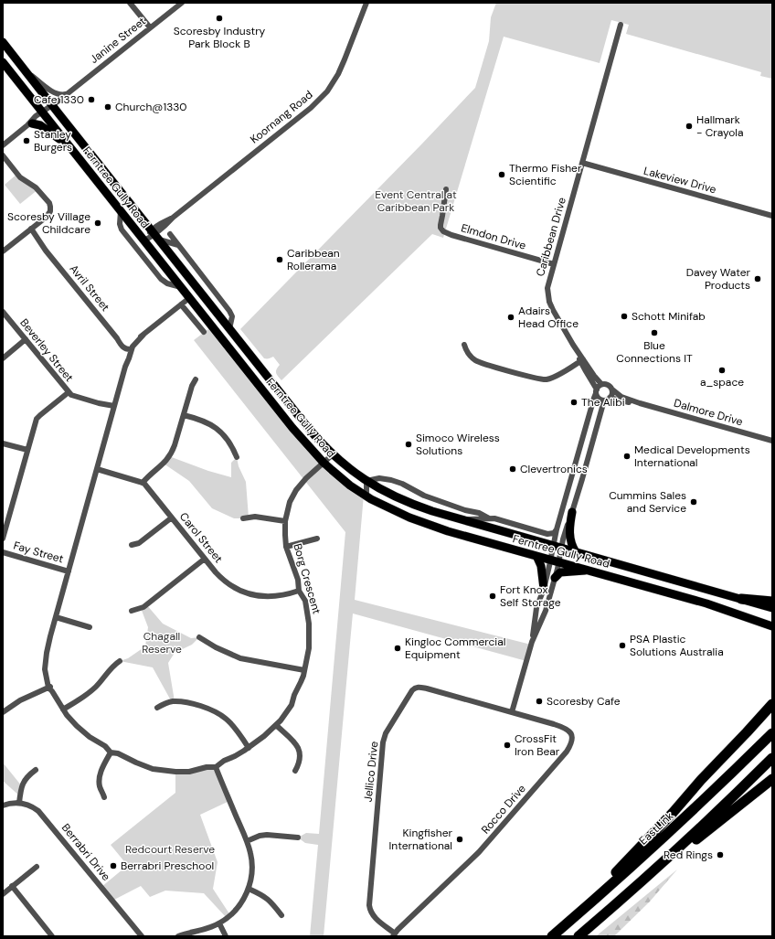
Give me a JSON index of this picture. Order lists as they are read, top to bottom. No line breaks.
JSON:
{"streets":{"highway":["EastLink"],"main road":["Ferntree Gully Road"],"street":["Janine Street","Koornang Road","Lakeview Drive","Elmdon Drive","Caribbean Drive","Avril Street","Beverley Street","Dalmore Drive","Carol Street","Fay Street","Borg Crescent","Jellico Drive","Rocco Drive","Berrabri Drive"]},"crossings":[["Janine Street","Ferntree Gully Road"],["Koornang Road","Ferntree Gully Road"],["Lakeview Drive","Caribbean Drive"],["Ferntree Gully Road","Borg Crescent"],["Elmdon Drive","Caribbean Drive"],["Caribbean Drive","Dalmore Drive"],["Avril Street","Borg Crescent"],["Beverley Street","Borg Crescent"],["Carol Street","Borg Crescent"],["Fay Street","Borg Crescent"],["Jellico Drive","Rocco Drive"]],"parks":["Event Central at Caribbean Park","Chagall Reserve","Redcourt Reserve"],"places":["Scoresby Industry Park Block B","Cafe 1330","Church@1330","Hallmark - Crayola","Stanley Burgers","Thermo Fisher Scientific","Scoresby Village Childcare","Caribbean Rollerama","Davey Water Products","Schott Minifab","Adairs Head Office","Blue Connections IT","a_space","The Alibi","Simoco Wireless Solutions","Medical Developments International","Clevertronics","Cummins Sales and Service","Fort Knox Self Storage","PSA Plastic Solutions Australia","Kingloc Commercial Equipment","Scoresby Cafe","CrossFit Iron Bear","Kingfisher International","Red Rings","Berrabri Preschool"]}
